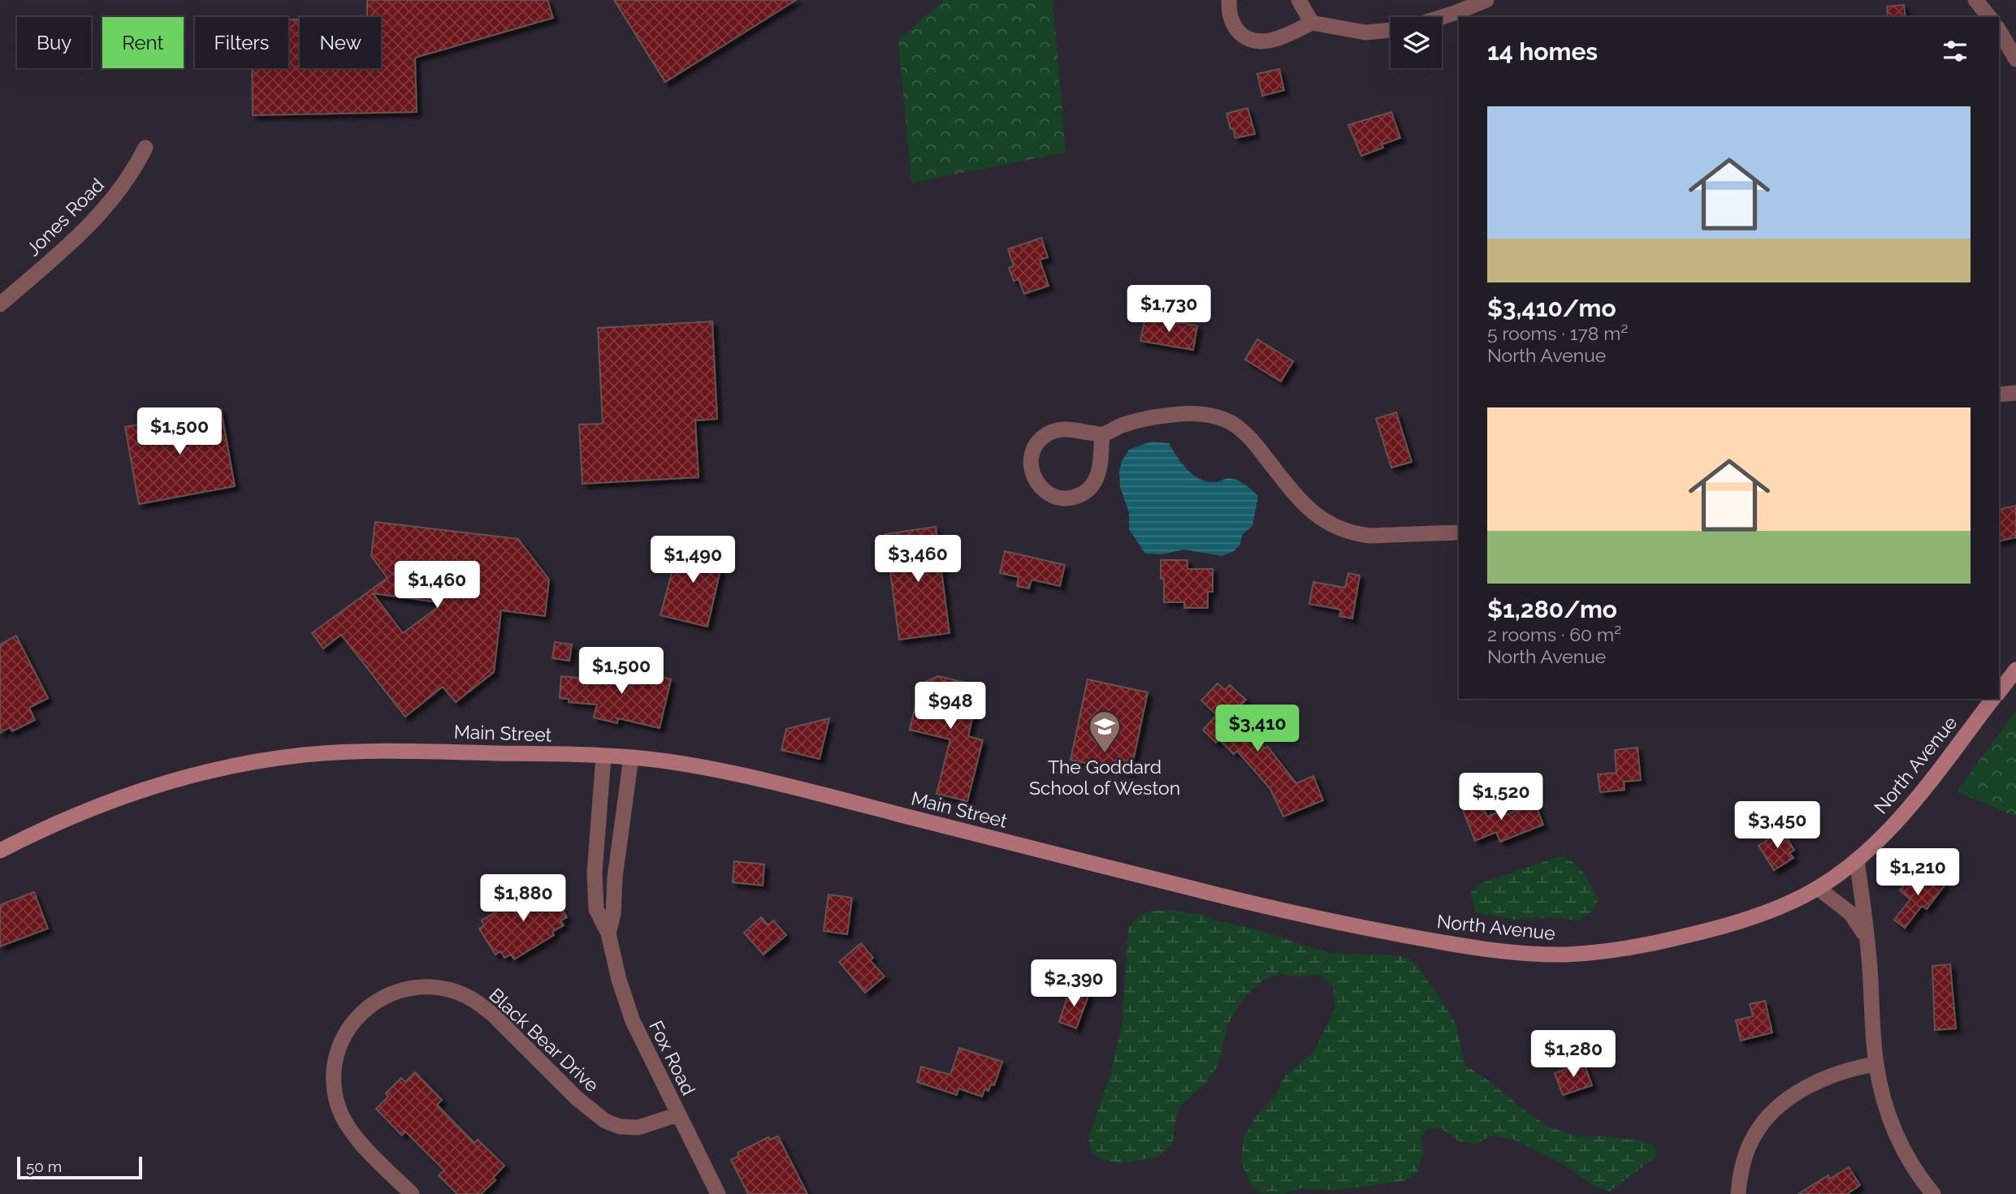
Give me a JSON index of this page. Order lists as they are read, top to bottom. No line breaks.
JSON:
{"streets":{"main road":["Main Street","North Avenue"],"street":["Jones Road","Black Bear Drive","Fox Road"]},"crossings":[["Main Street","North Avenue"],["Main Street","Fox Road"],["Black Bear Drive","Fox Road"]],"places":{"school or university":["The Goddard School of Weston"]},"scale_bar":"50 m","page":{"chip":["Buy","Rent","Filters","New"],"heading":"14 homes","list":[{"name":"$3,410/mo","note":"5 rooms · 178 m² · North Avenue"},{"name":"$1,280/mo","note":"2 rooms · 60 m² · North Avenue"}],"price":["$1,730","$1,500","$3,460","$1,490","$1,460","$1,500","$948","$3,410","$1,520","$3,450","$1,210","$1,880","$2,390","$1,280"],"scale":"50 m"}}
